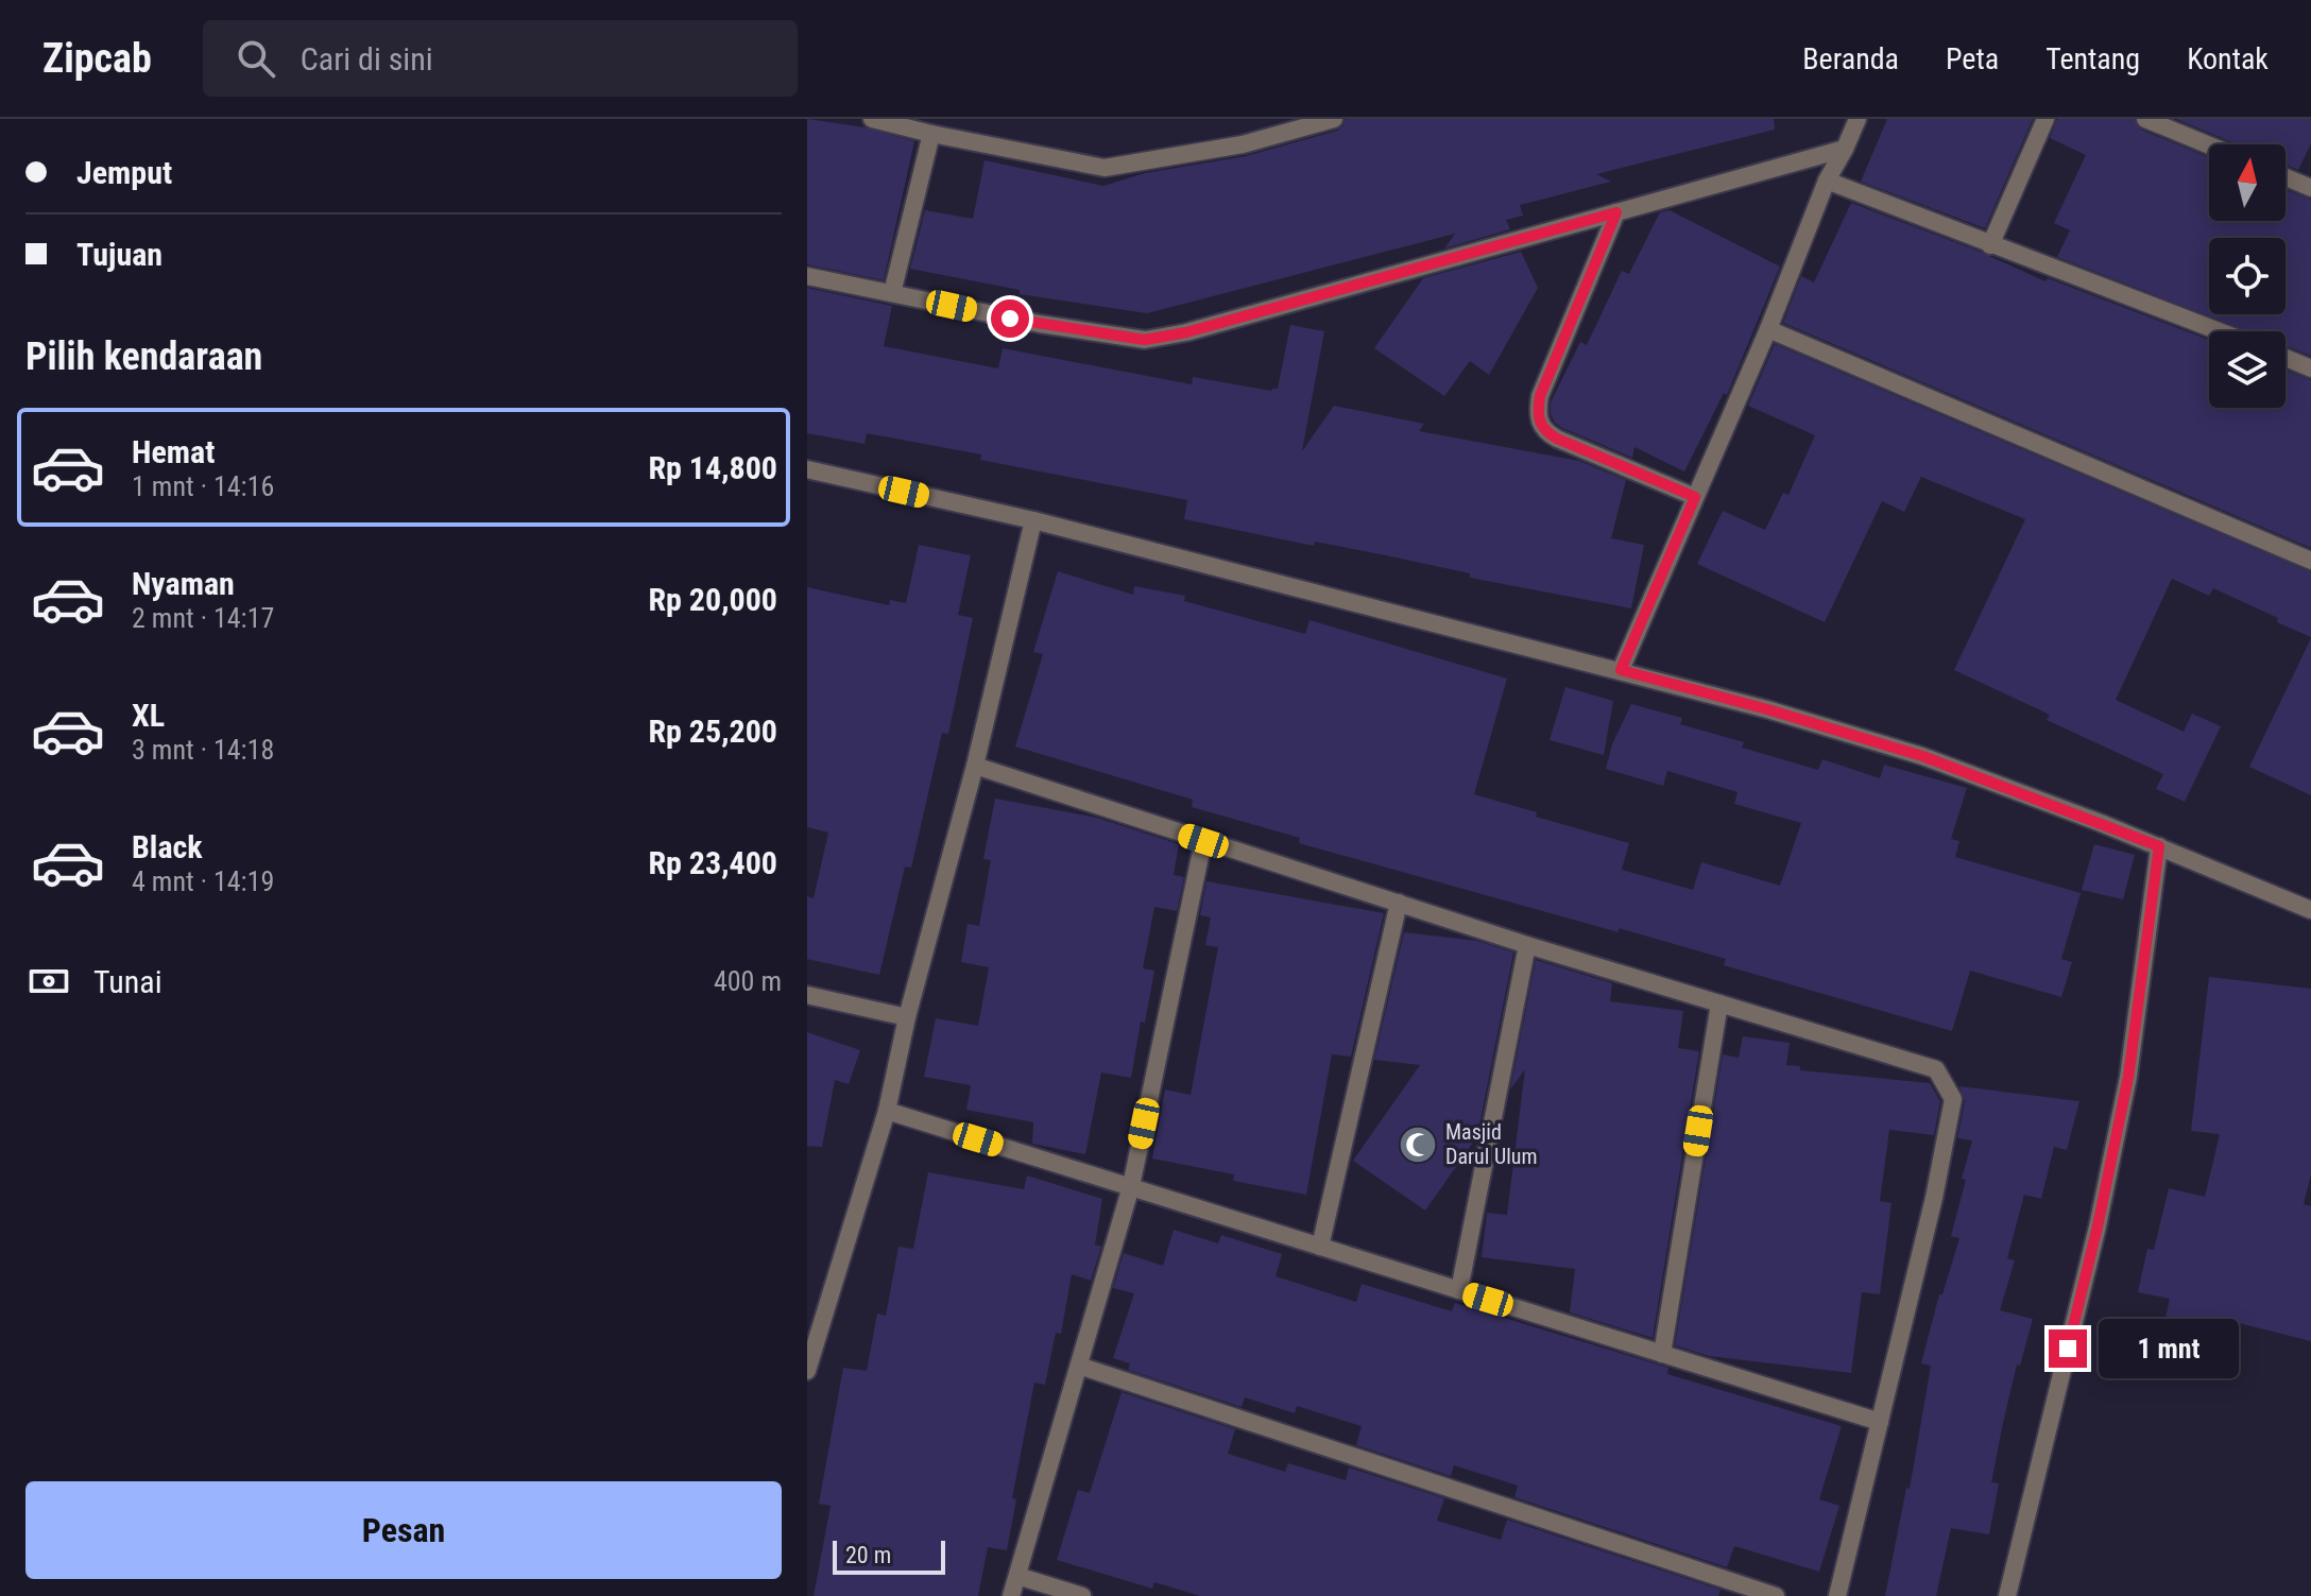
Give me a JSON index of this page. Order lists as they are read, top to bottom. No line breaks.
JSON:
{"places":{"mosque":["Masjid Darul Ulum"]},"scale_bar":"20 m","north":"top","page":{"header":"Zipcab","search":"Cari di sini","nav":["Beranda","Peta","Tentang","Kontak"],"banner":["Jemput","Tujuan"],"heading":"Pilih kendaraan","list":[{"name":"Hemat","note":"1 mnt · 14:16","value":"Rp 14,800"},{"name":"Nyaman","note":"2 mnt · 14:17","value":"Rp 20,000"},{"name":"XL","note":"3 mnt · 14:18","value":"Rp 25,200"},{"name":"Black","note":"4 mnt · 14:19","value":"Rp 23,400"}],"pay":["Tunai","400 m"],"bubble":"1 mnt","buttons":"Pesan","scale":"20 m"}}
